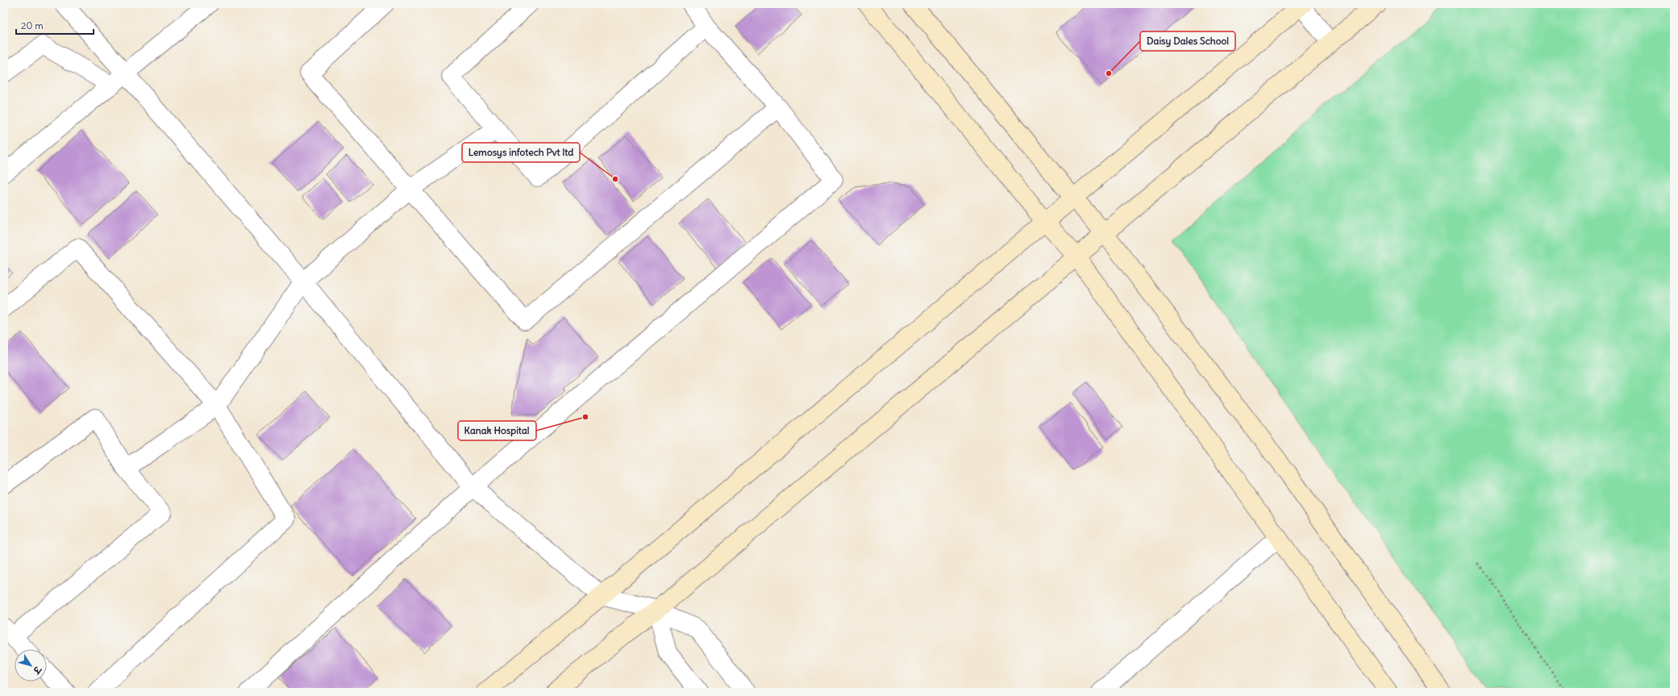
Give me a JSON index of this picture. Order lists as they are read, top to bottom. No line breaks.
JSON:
{"places":["Daisy Dales School","Lemosys infotech Pvt ltd","Kanak Hospital"],"scale_bar":"20 m","north":"bottom right"}
